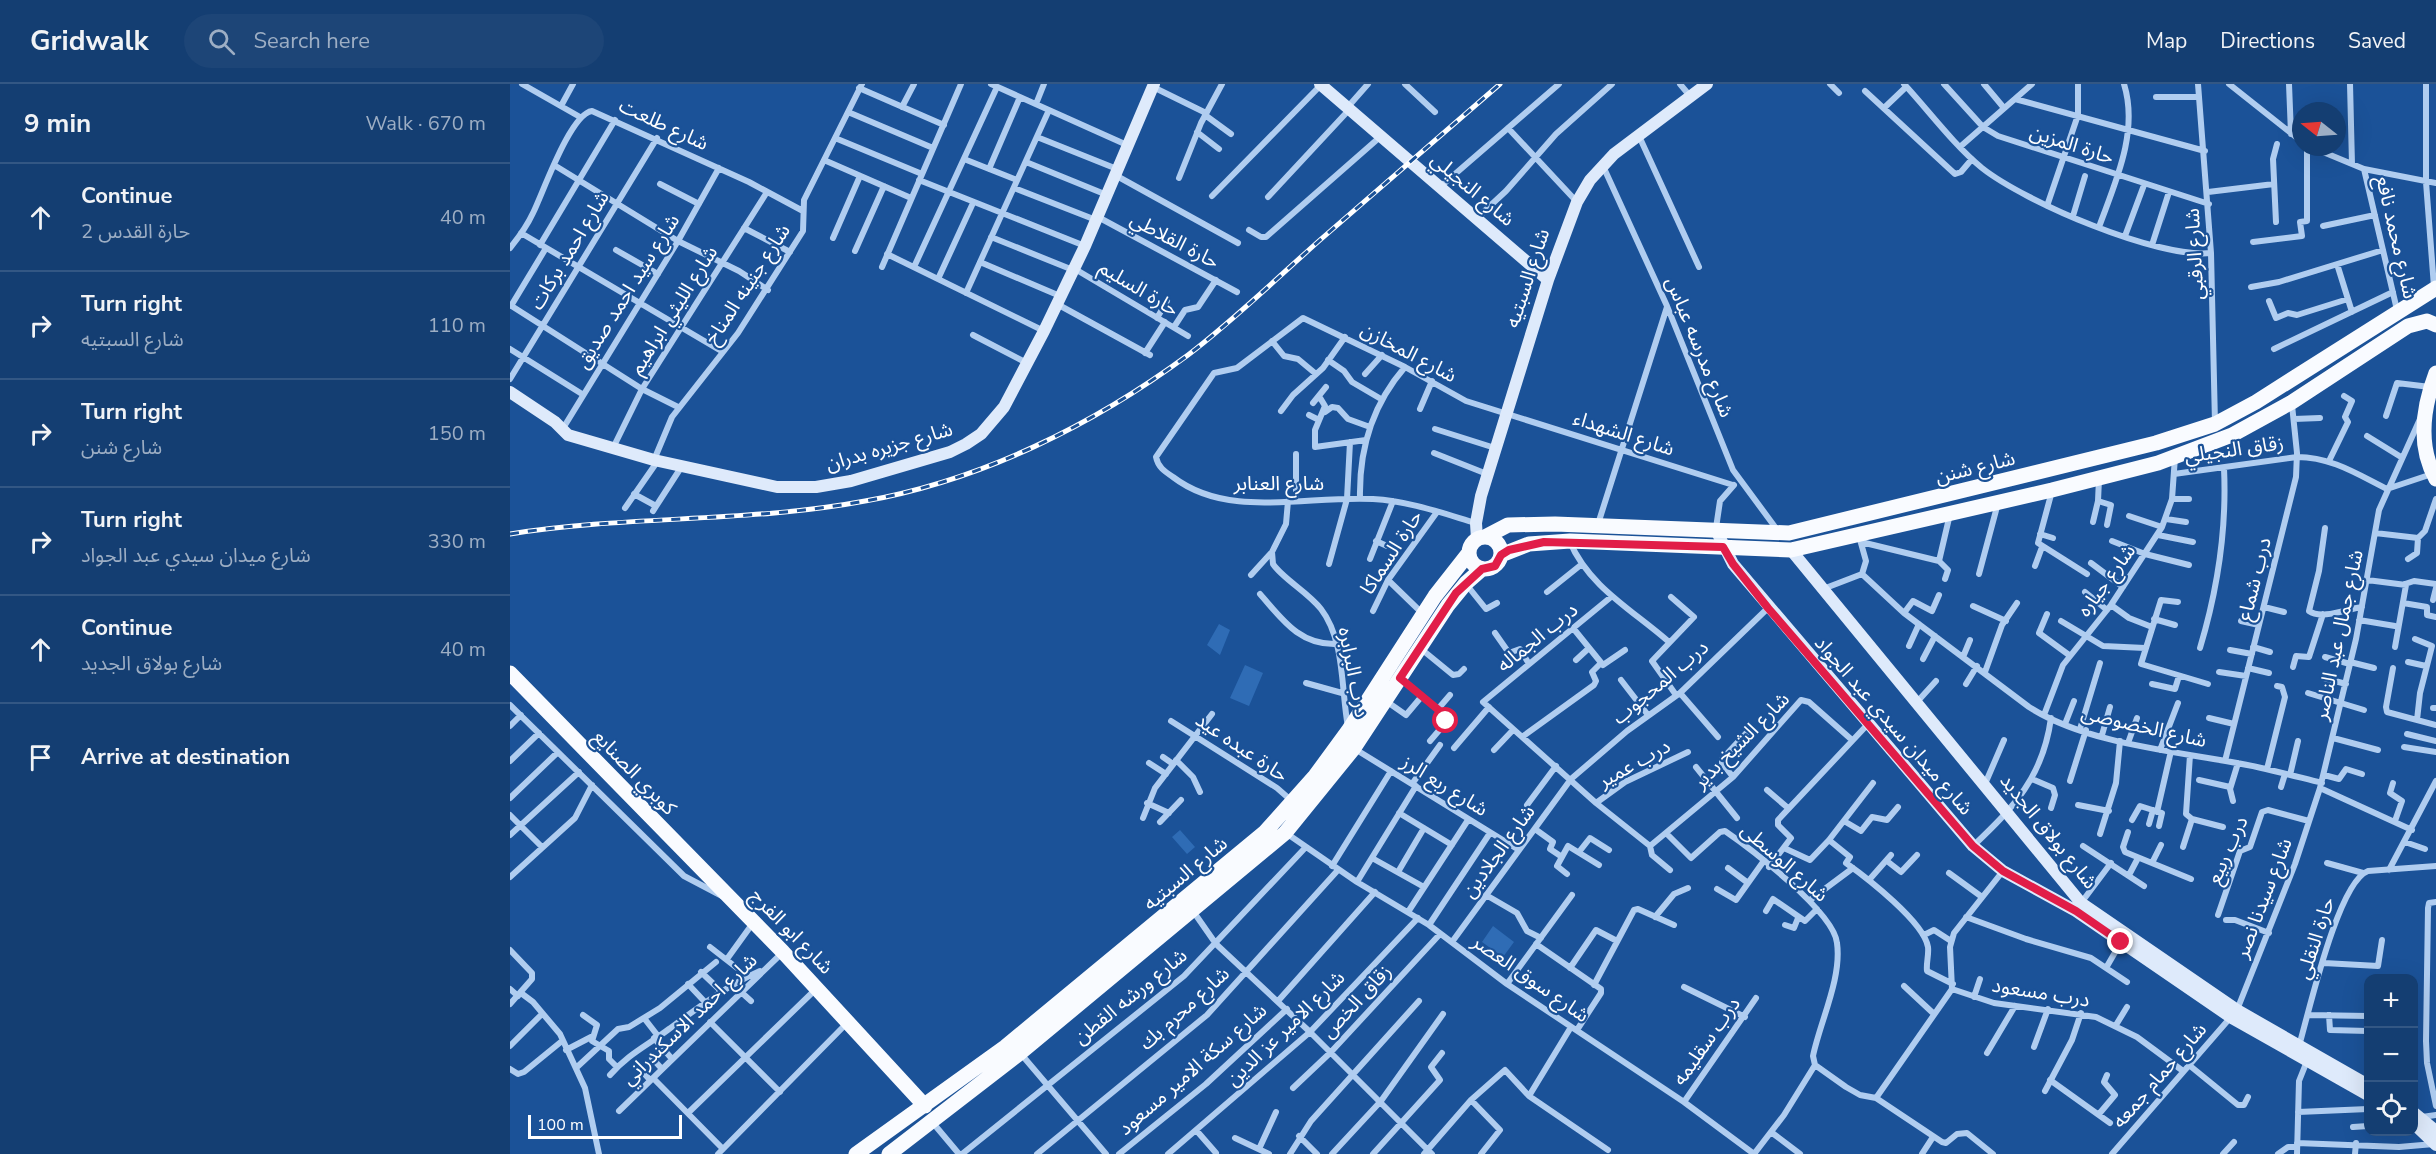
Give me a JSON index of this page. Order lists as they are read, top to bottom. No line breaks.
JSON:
{"streets":{"main road":["شارع السبتيه","شارع شنن","كوبري الصنايع","شارع ابو الفرج"],"street":["شارع طلعت","حارة المزين","شارع النجيلي","شارع محمد نافع","حارة القلاطي","شارع احمد بركات","شارع الرقبي","شارع جنينه المناخ","حارة السليم","شارع سيد احمد صديق","شارع الليثي ابراهيم","شارع مدرسه عباس","شارع المخازن","شارع الشهداء","شارع جزيره بدران","زقاق النجيلي","شارع العنابر","حارة السماكا","درب شماع","شارع جياره","شارع جمال عبد الناصر","درب الجماله","درب البرابره","درب المحجوب","شارع ميدان سيدي عبد الجواد","شارع الخصوصى","شارع الشيخ بدير","حارة عبده عيد","درب عمير","شارع ربع الرز","شارع بولاق الجديد","درب ربيع","شارع الجلادين","شارع الوسطى","شارع سيدنا نصر","حارة النقلي","شارع سوق العصر","درب مسعود","شارع ورشه القطن","زقاق الخص","شارع محرم بك","شارع احمد الاسكندراني","شارع الامير عز الدين","درب سقليمه","شارع سكة الامير مسعود","شارع حمام جمعه"]},"crossings":[["شارع طلعت","شارع احمد بركات"],["شارع طلعت","شارع جنينه المناخ"],["شارع طلعت","شارع سيد احمد صديق"],["شارع طلعت","شارع الليثي ابراهيم"],["حارة المزين","شارع الرقبي"],["شارع النجيلي","شارع السبتيه"],["شارع محمد نافع","شارع شنن"],["حارة القلاطي","شارع جزيره بدران"],["شارع الرقبي","شارع شنن"],["شارع السبتيه","شارع مدرسه عباس"],["شارع السبتيه","شارع المخازن"],["شارع السبتيه","شارع الشهداء"],["شارع السبتيه","شارع شنن"],["شارع السبتيه","شارع العنابر"],["شارع السبتيه","درب البرابره"],["شارع السبتيه","حارة عبده عيد"],["شارع السبتيه","شارع ربع الرز"],["شارع السبتيه","شارع ابو الفرج"],["شارع السبتيه","شارع سوق العصر"],["شارع جنينه المناخ","شارع جزيره بدران"],["حارة السليم","شارع جزيره بدران"],["شارع سيد احمد صديق","شارع جزيره بدران"],["شارع الليثي ابراهيم","شارع جزيره بدران"],["شارع مدرسه عباس","شارع شنن"],["شارع المخازن","شارع الشهداء"],["شارع المخازن","شارع العنابر"],["زقاق النجيلي","درب شماع"],["زقاق النجيلي","شارع جياره"],["شارع شنن","درب شماع"],["شارع شنن","شارع جياره"],["شارع شنن","شارع ميدان سيدي عبد الجواد"],["شارع شنن","شارع بولاق الجديد"],["شارع العنابر","حارة السماكا"],["درب شماع","شارع الخصوصى"],["شارع جياره","شارع ميدان سيدي عبد الجواد"],["شارع جياره","شارع الخصوصى"],["شارع جياره","شارع بولاق الجديد"],["شارع جمال عبد الناصر","شارع الخصوصى"],["شارع جمال عبد الناصر","شارع سيدنا نصر"],["درب المحجوب","شارع ميدان سيدي عبد الجواد"],["درب المحجوب","شارع الجلادين"],["شارع ميدان سيدي عبد الجواد","شارع بولاق الجديد"],["شارع الخصوصى","شارع سيدنا نصر"],["شارع الشيخ بدير","شارع الوسطى"],["كوبري الصنايع","شارع ابو الفرج"],["شارع ربع الرز","شارع الجلادين"],["شارع ربع الرز","شارع محرم بك"],["شارع بولاق الجديد","شارع سيدنا نصر"],["شارع بولاق الجديد","حارة النقلي"],["شارع بولاق الجديد","شارع حمام جمعه"],["درب ربيع","شارع سيدنا نصر"],["شارع الجلادين","شارع سوق العصر"],["شارع سيدنا نصر","شارع حمام جمعه"],["شارع ابو الفرج","شارع احمد الاسكندراني"],["شارع سوق العصر","شارع ورشه القطن"],["شارع سوق العصر","زقاق الخص"],["شارع سوق العصر","شارع محرم بك"],["شارع سوق العصر","شارع الامير عز الدين"],["شارع سوق العصر","درب سقليمه"],["شارع سوق العصر","شارع سكة الامير مسعود"],["درب مسعود","شارع حمام جمعه"]],"scale_bar":"100 m","north":"left","page":{"header":"Gridwalk","search":"Search here","nav":["Map","Directions","Saved"],"heading":["9 min","Walk · 670 m"],"list":[["Continue","حارة القدس 2","40 m"],["Turn right","شارع السبتيه","110 m"],["Turn right","شارع شنن","150 m"],["Turn right","شارع ميدان سيدي عبد الجواد","330 m"],["Continue","شارع بولاق الجديد","40 m"],"Arrive at destination"],"map_buttons":["+","−"],"scale":"100 m"}}
